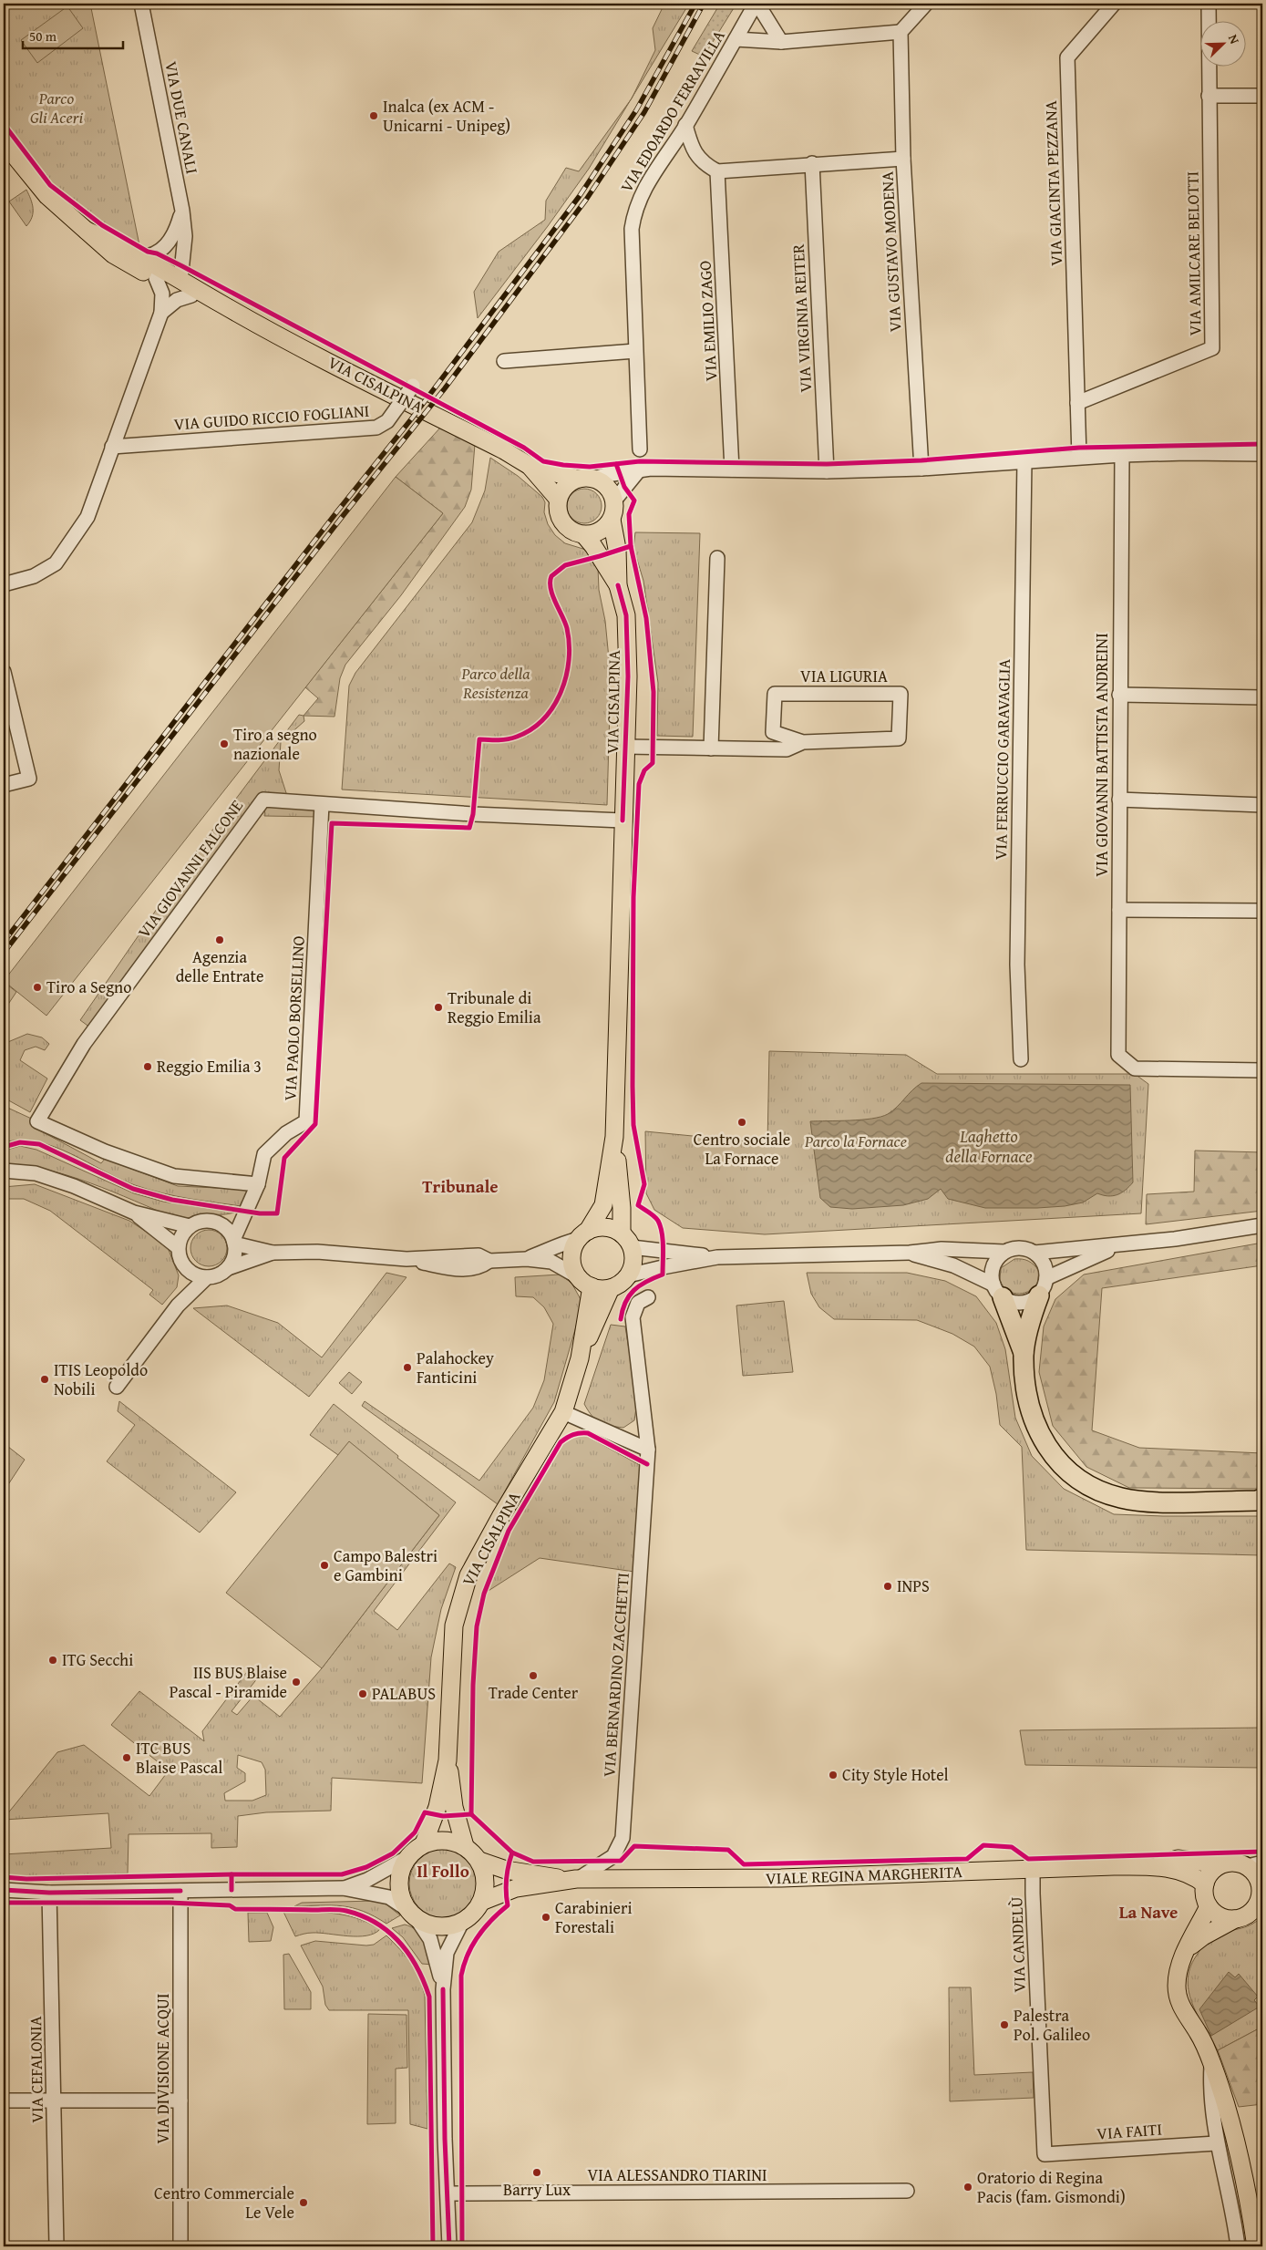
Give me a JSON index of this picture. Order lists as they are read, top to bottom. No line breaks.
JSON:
{"streets":{"main road":["VIA CISALPINA","VIALE REGINA MARGHERITA"],"street":["VIA EDOARDO FERRAVILLA","VIA DUE CANALI","VIA GIACINTA PEZZANA","VIA GUSTAVO MODENA","VIA AMILCARE BELOTTI","VIA VIRGINIA REITER","VIA EMILIO ZAGO","VIA GUIDO RICCIO FOGLIANI","VIA LIGURIA","VIA GIOVANNI BATTISTA ANDREINI","VIA FERRUCCIO GARAVAGLIA","VIA GIOVANNI FALCONE","VIA PAOLO BORSELLINO","VIA BERNARDINO ZACCHETTI","VIA CANDELÙ","VIA DIVISIONE ACQUI","VIA CEFALONIA","VIA FAITI","VIA ALESSANDRO TIARINI"]},"crossings":[["VIA DUE CANALI","VIA CISALPINA"],["VIA GIACINTA PEZZANA","VIA AMILCARE BELOTTI"],["VIA CISALPINA","VIA LIGURIA"],["VIA CISALPINA","VIA GIOVANNI FALCONE"],["VIA CISALPINA","VIALE REGINA MARGHERITA"],["VIA GIOVANNI FALCONE","VIA PAOLO BORSELLINO"],["VIA BERNARDINO ZACCHETTI","VIALE REGINA MARGHERITA"],["VIALE REGINA MARGHERITA","VIA CANDELÙ"],["VIA CANDELÙ","VIA FAITI"]],"districts":["Tribunale","Il Follo","La Nave"],"water":["Laghetto della Fornace"],"parks":["Parco Gli Aceri","Parco della Resistenza","Parco la Fornace"],"places":["Inalca (ex ACM - Unicarni - Unipeg)","Tiro a segno nazionale","Agenzia delle Entrate","Tiro a Segno","Tribunale di Reggio Emilia","Reggio Emilia 3","Centro sociale La Fornace","Palahockey Fanticini","ITIS Leopoldo Nobili","Campo Balestri e Gambini","INPS","ITG Secchi","Trade Center","IIS BUS Blaise Pascal - Piramide","PALABUS","ITC BUS Blaise Pascal","City Style Hotel","Carabinieri Forestali","Palestra Pol. Galileo","Barry Lux","Oratorio di Regina Pacis (fam. Gismondi)","Centro Commerciale Le Vele"],"scale_bar":"50 m","north":"top right"}
